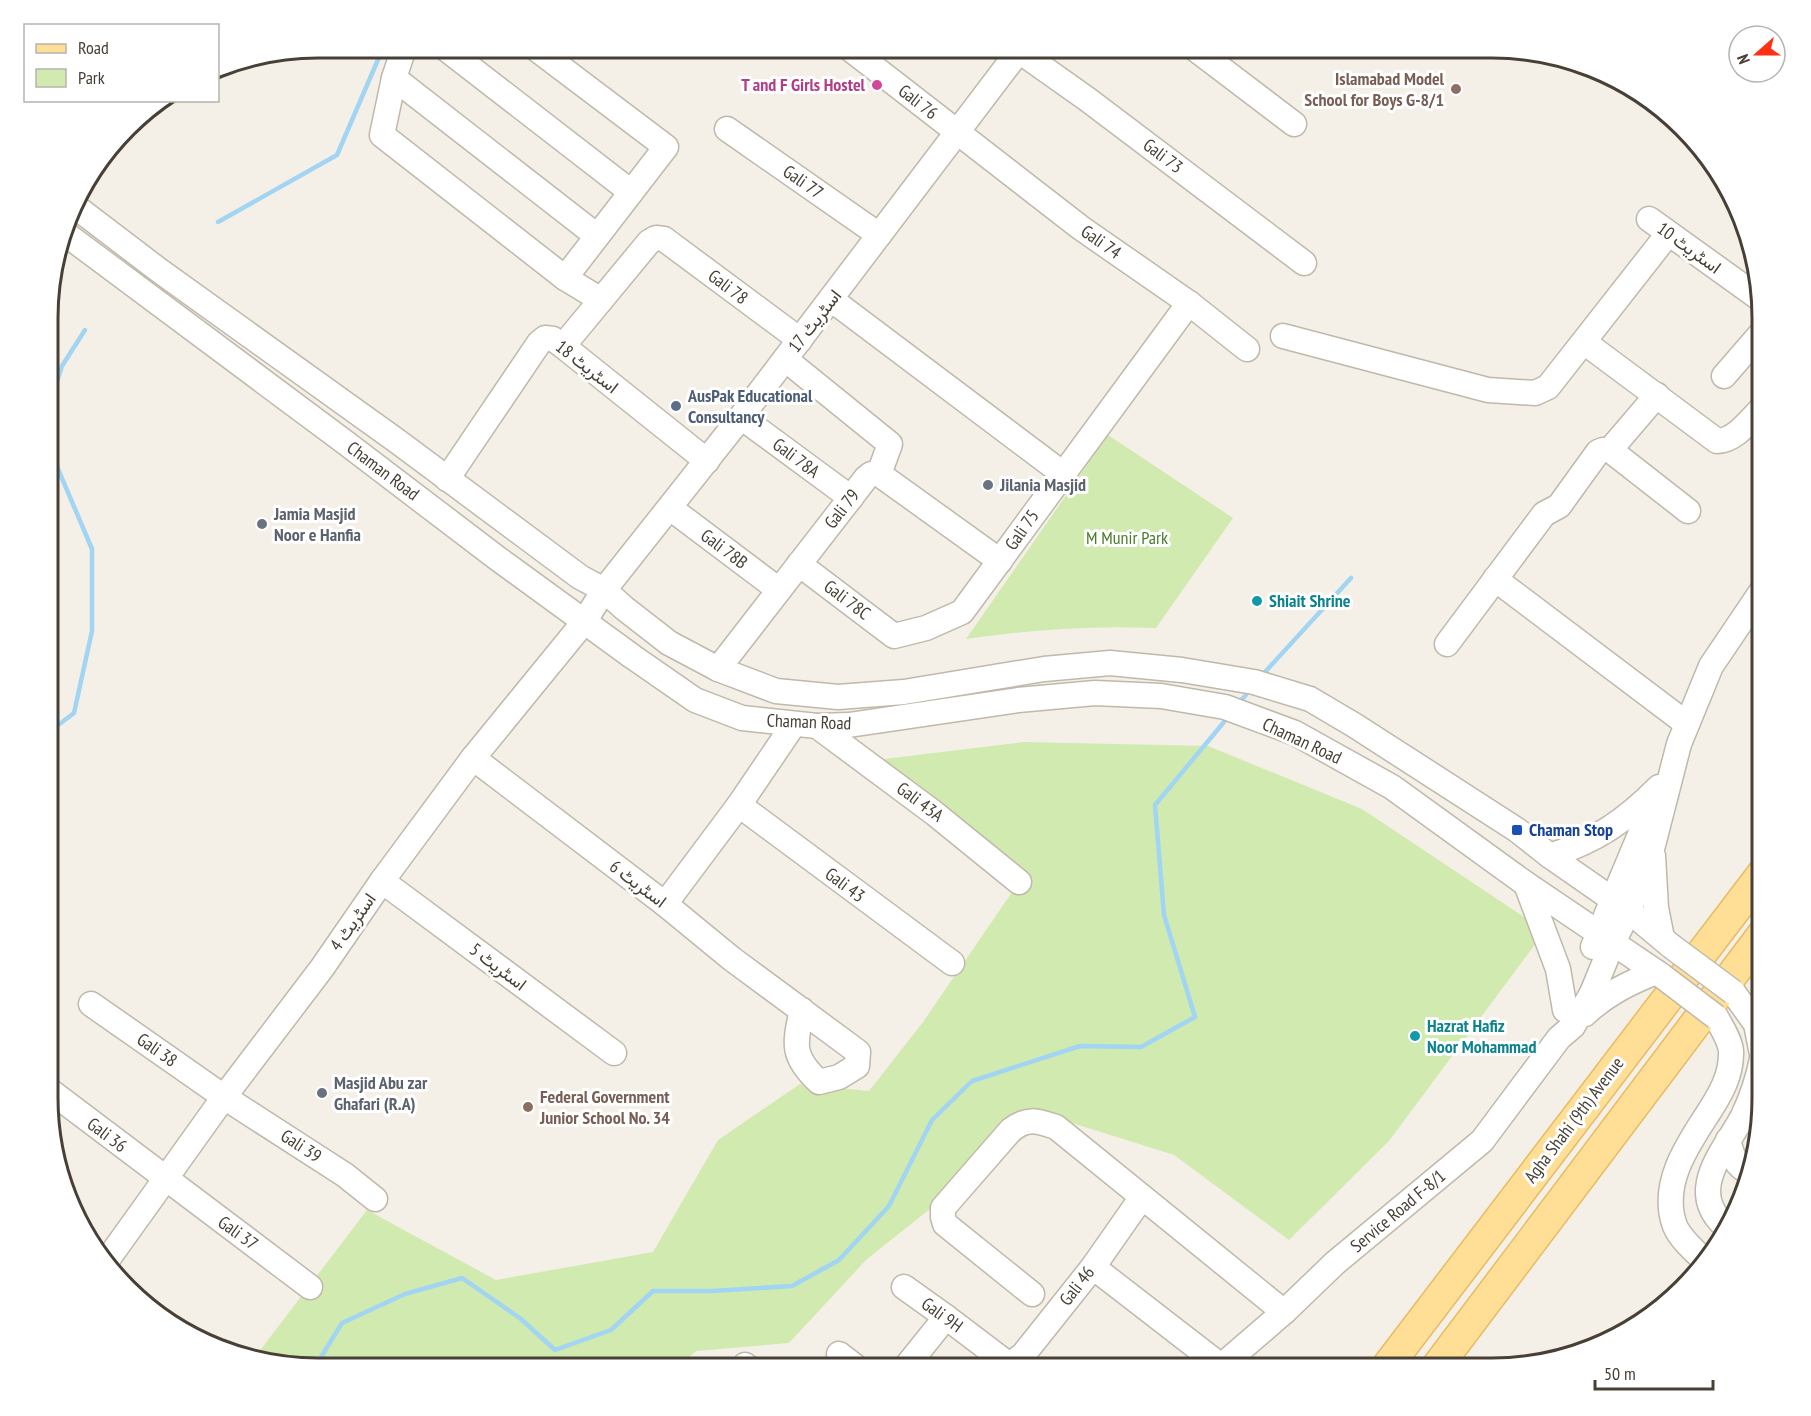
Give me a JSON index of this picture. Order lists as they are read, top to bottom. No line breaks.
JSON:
{"streets":{"main road":["Agha Shahi (9th) Avenue"],"street":["Gali 76","Gali 73","Gali 77","Gali 74","اسٹریٹ 10","Gali 78","اسٹریٹ 17","اسٹریٹ 18","Gali 78A","Chaman Road","Gali 79","Gali 75","Gali 78B","Gali 78C","Gali 43A","اسٹریٹ 6","Gali 43","اسٹریٹ 4","اسٹریٹ 5","Gali 38","Gali 36","Gali 39","Service Road F-8/1","Gali 37","Gali 46","Gali 9H"]},"crossings":[["Gali 76","Gali 74"],["Gali 76","اسٹریٹ 17"],["Gali 77","اسٹریٹ 17"],["Gali 74","اسٹریٹ 17"],["Gali 74","Gali 75"],["Gali 78","اسٹریٹ 17"],["Gali 78","Gali 79"],["اسٹریٹ 17","اسٹریٹ 18"],["اسٹریٹ 17","Gali 78A"],["اسٹریٹ 17","Chaman Road"],["اسٹریٹ 17","Gali 78B"],["اسٹریٹ 17","اسٹریٹ 4"],["اسٹریٹ 18","Chaman Road"],["Gali 78A","Gali 79"],["Chaman Road","Gali 79"],["Chaman Road","Gali 43A"],["Chaman Road","اسٹریٹ 4"],["Chaman Road","Service Road F-8/1"],["Gali 79","Gali 78B"],["Gali 79","Gali 78C"],["Gali 75","Gali 78C"],["اسٹریٹ 6","اسٹریٹ 4"],["اسٹریٹ 4","اسٹریٹ 5"],["اسٹریٹ 4","Gali 38"],["اسٹریٹ 4","Gali 36"],["اسٹریٹ 4","Gali 39"],["اسٹریٹ 4","Gali 37"],["Gali 38","Gali 39"],["Gali 36","Gali 37"]],"parks":["M Munir Park"],"places":{"other":["T and F Girls Hostel","Islamabad Model School for Boys G-8/1","AusPak Educational Consultancy","Jilania Masjid","Jamia Masjid Noor e Hanfia","Shiait Shrine","Hazrat Hafiz Noor Mohammad","Masjid Abu zar Ghafari (R.A)","Federal Government Junior School No. 34"],"transit":["Chaman Stop"]},"legend":["Road","Park"],"scale_bar":"50 m","north":"left"}
